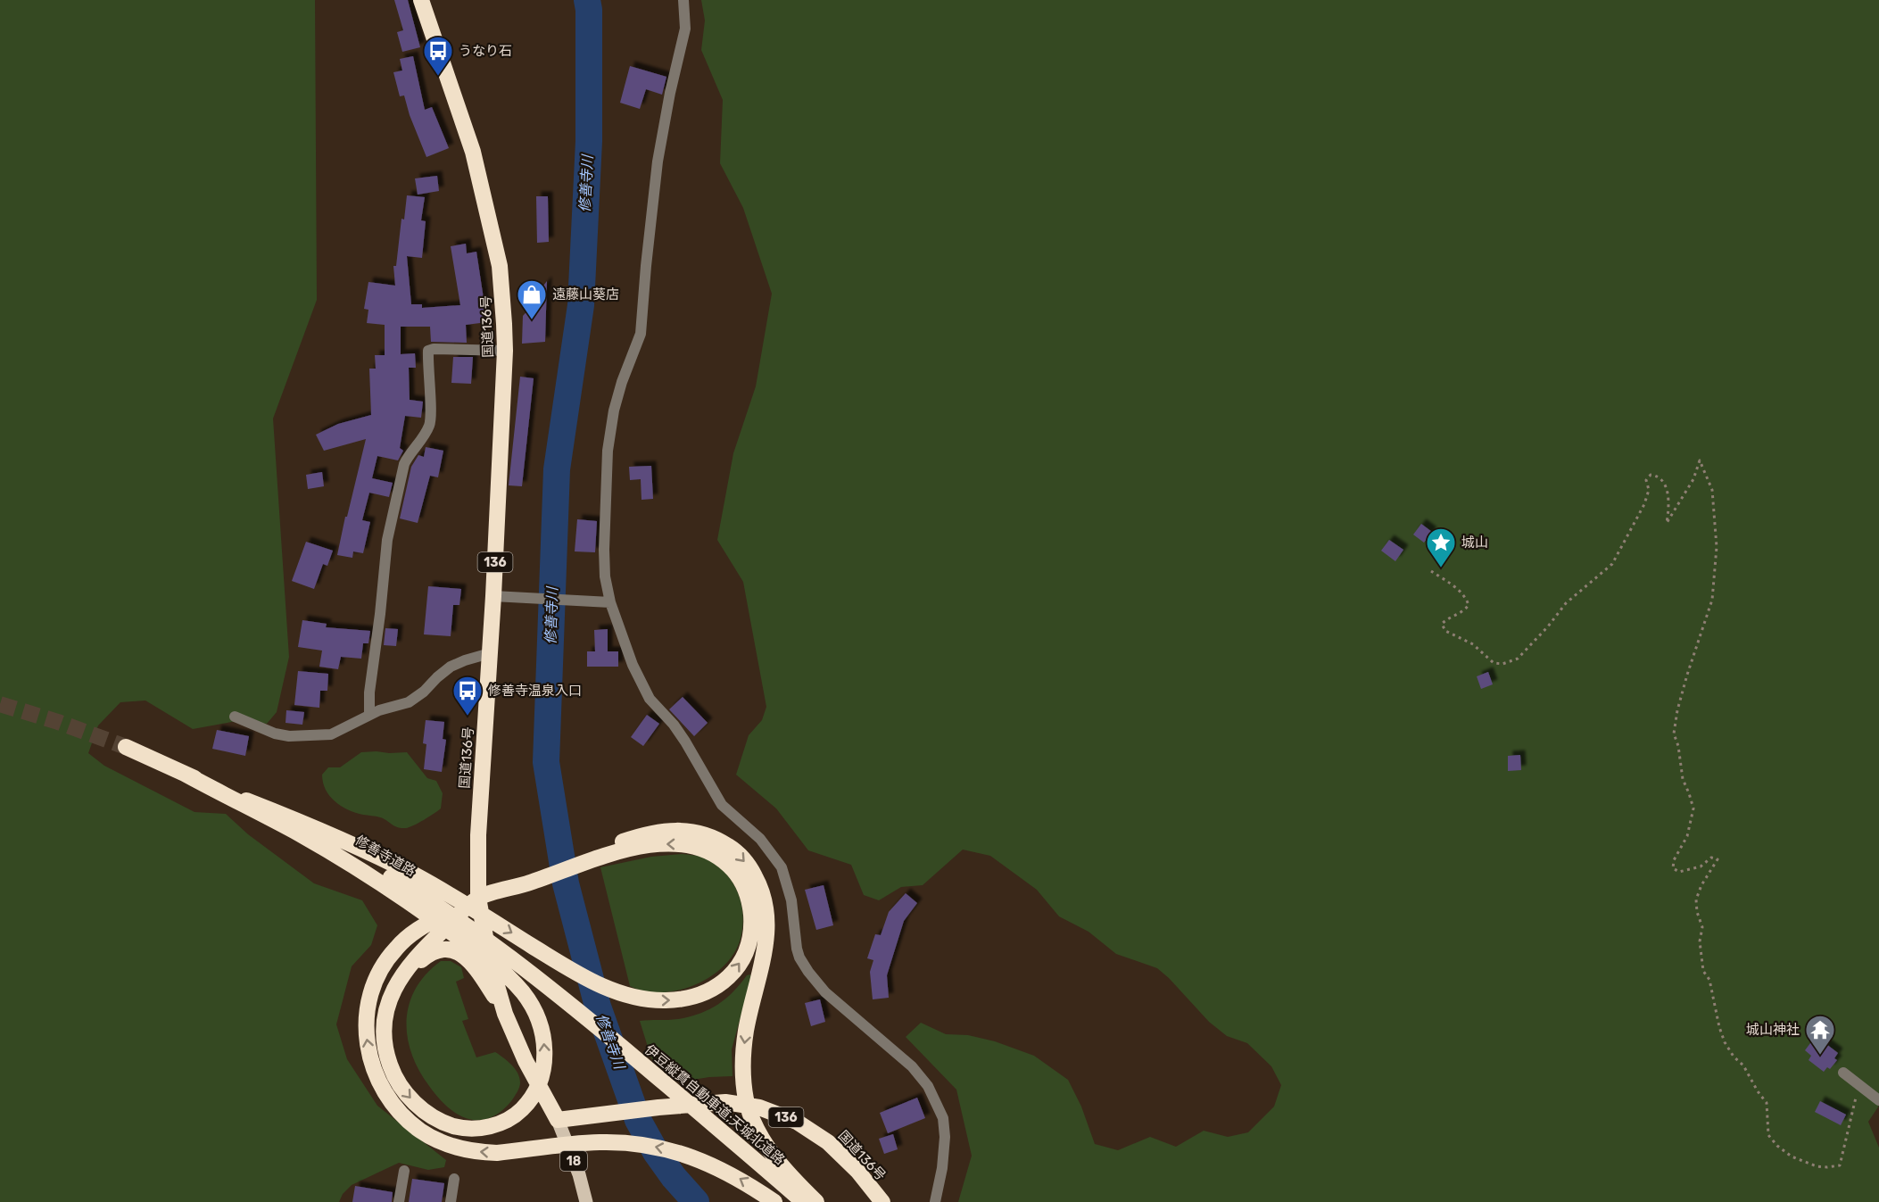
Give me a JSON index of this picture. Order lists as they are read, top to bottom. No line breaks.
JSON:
{"streets":{"highway":["国道136号","136","修善寺道路","伊豆縦貫自動車道;天城北道路"],"main road":["18"]},"crossings":[["国道136号","18"],["修善寺道路","伊豆縦貫自動車道;天城北道路"]],"water":["修善寺川"],"places":{"bus stop":["うなり石","修善寺温泉入口"],"shop":["遠藤山葵店"],"place":["城山"],"temple":["城山神社"]}}
